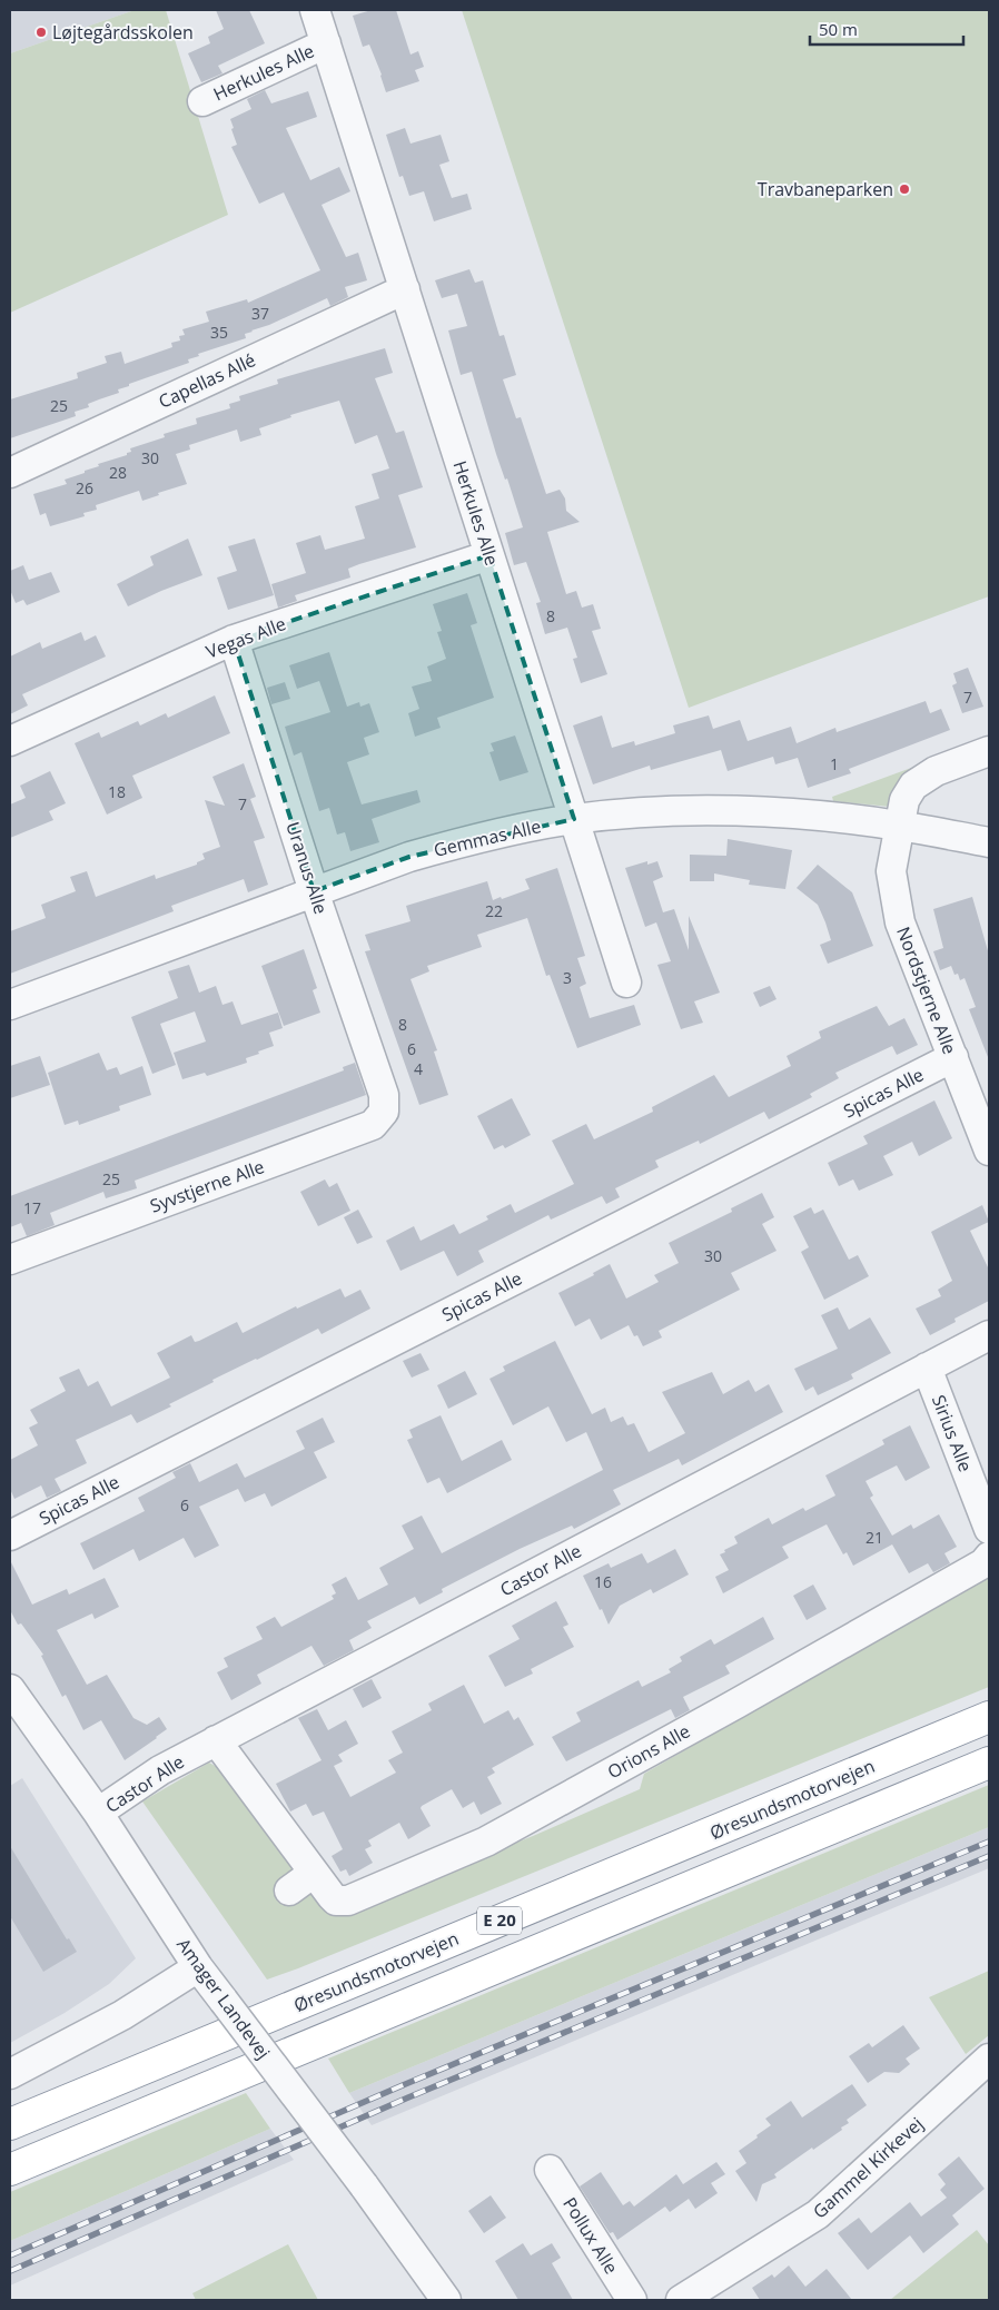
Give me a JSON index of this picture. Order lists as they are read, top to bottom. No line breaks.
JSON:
{"streets":{"highway":["Øresundsmotorvejen","E 20"],"street":["Herkules Alle","Capellas Allé","Vegas Alle","Gemmas Alle","Uranus Alle","Nordstjerne Alle","Spicas Alle","Syvstjerne Alle","Sirius Alle","Castor Alle","Orions Alle","Amager Landevej","Gammel Kirkevej","Pollux Alle"]},"crossings":[["Herkules Alle","Capellas Allé"],["Herkules Alle","Vegas Alle"],["Herkules Alle","Gemmas Alle"],["Vegas Alle","Uranus Alle"],["Gemmas Alle","Uranus Alle"],["Gemmas Alle","Nordstjerne Alle"],["Uranus Alle","Syvstjerne Alle"],["Nordstjerne Alle","Spicas Alle"],["Sirius Alle","Castor Alle"],["Castor Alle","Orions Alle"],["Castor Alle","Amager Landevej"]],"places":["Løjtegårdsskolen","Travbaneparken"],"house_numbers":["37","35","25","30","28","26","8","7","1","18","7","22","3","8","6","4","25","17","30","6","21","16"],"scale_bar":"50 m"}
